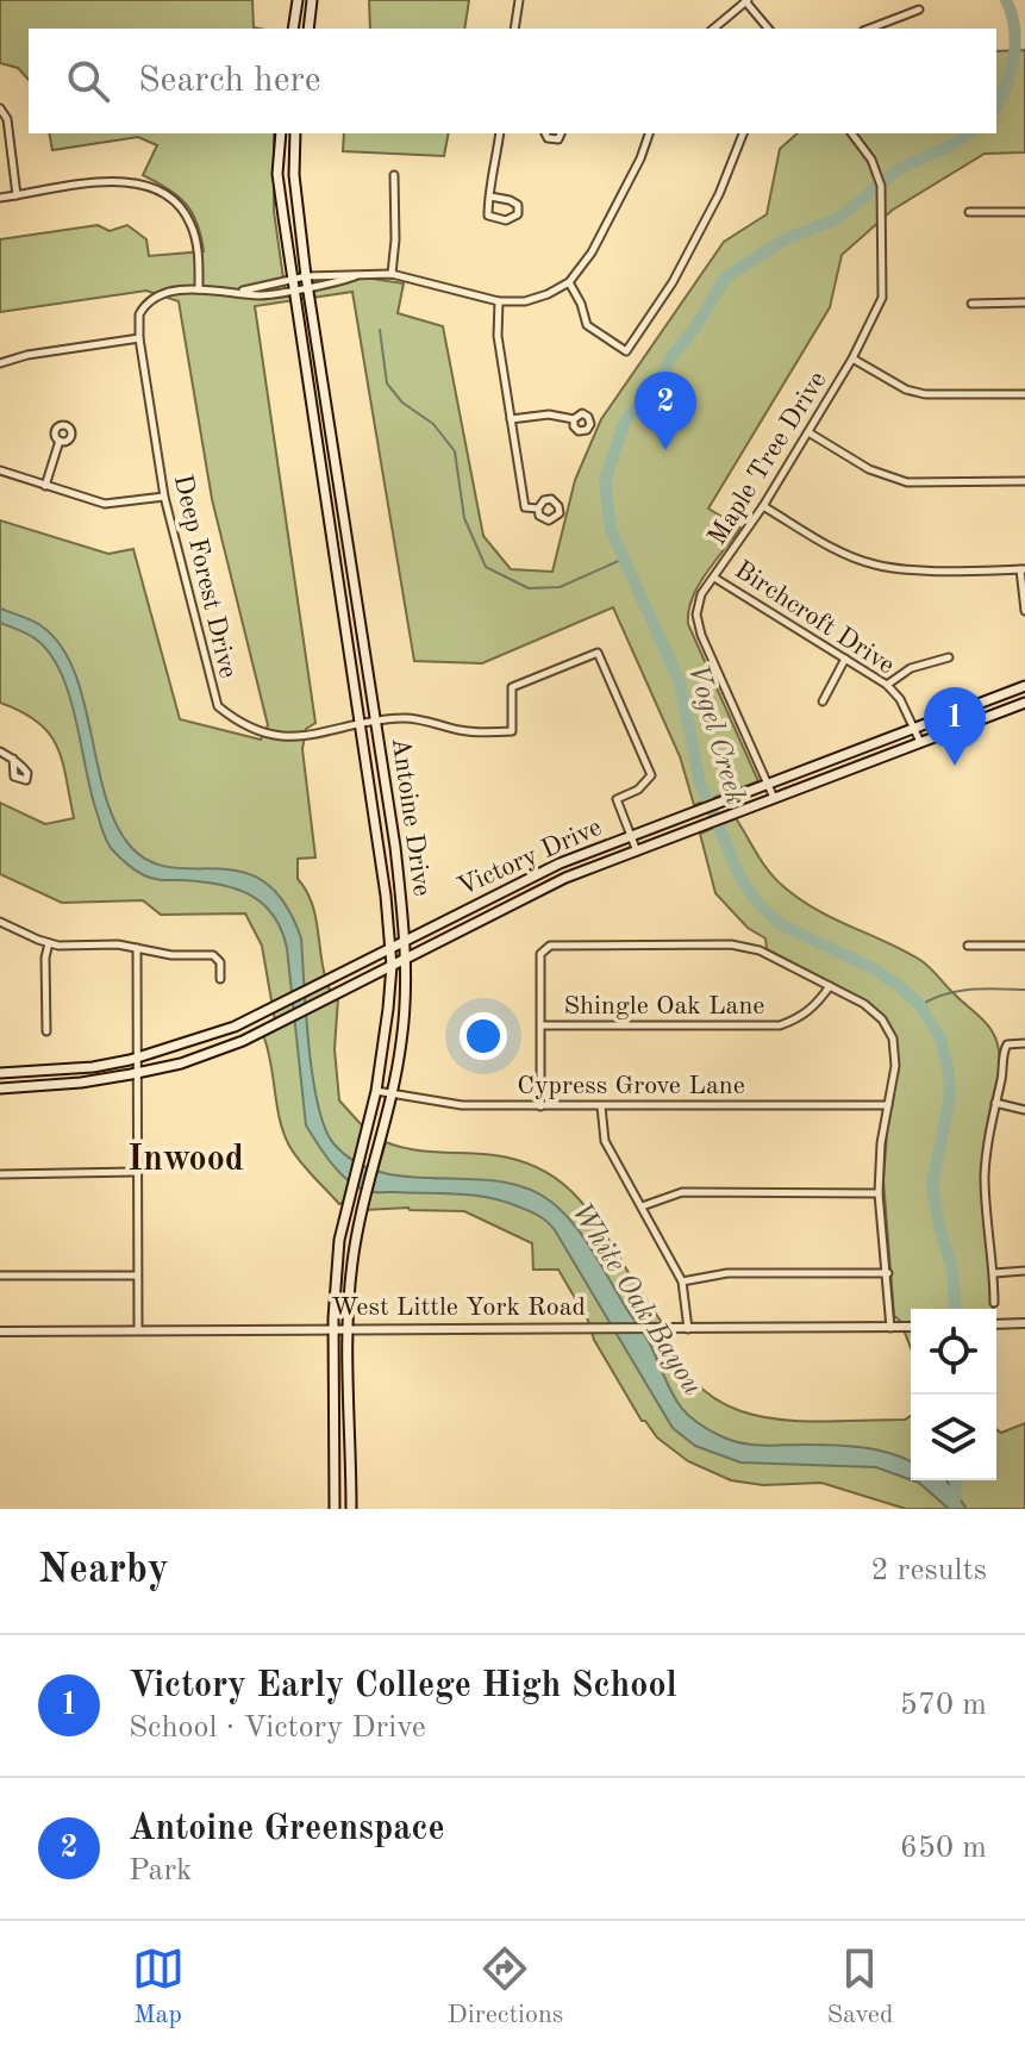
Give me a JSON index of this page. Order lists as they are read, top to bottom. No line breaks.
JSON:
{"streets":{"main road":["Antoine Drive","Victory Drive"],"street":["Maple Tree Drive","Deep Forest Drive","Birchcroft Drive","Shingle Oak Lane","Cypress Grove Lane","West Little York Road"]},"crossings":[["Maple Tree Drive","Birchcroft Drive"],["Maple Tree Drive","Victory Drive"],["Deep Forest Drive","Antoine Drive"],["Deep Forest Drive","Victory Drive"],["Birchcroft Drive","Victory Drive"],["Antoine Drive","Victory Drive"],["Antoine Drive","Cypress Grove Lane"],["Antoine Drive","West Little York Road"]],"districts":["Inwood"],"water":["Vogel Creek","White Oak Bayou"],"page":{"search":"Search here","pins":["2","1"],"heading":["Nearby","2 results"],"list":[{"mark":"1","name":"Victory Early College High School","note":"School · Victory Drive","value":"570 m"},{"mark":"2","name":"Antoine Greenspace","note":"Park","value":"650 m"}],"nav":["Map","Directions","Saved"]}}
